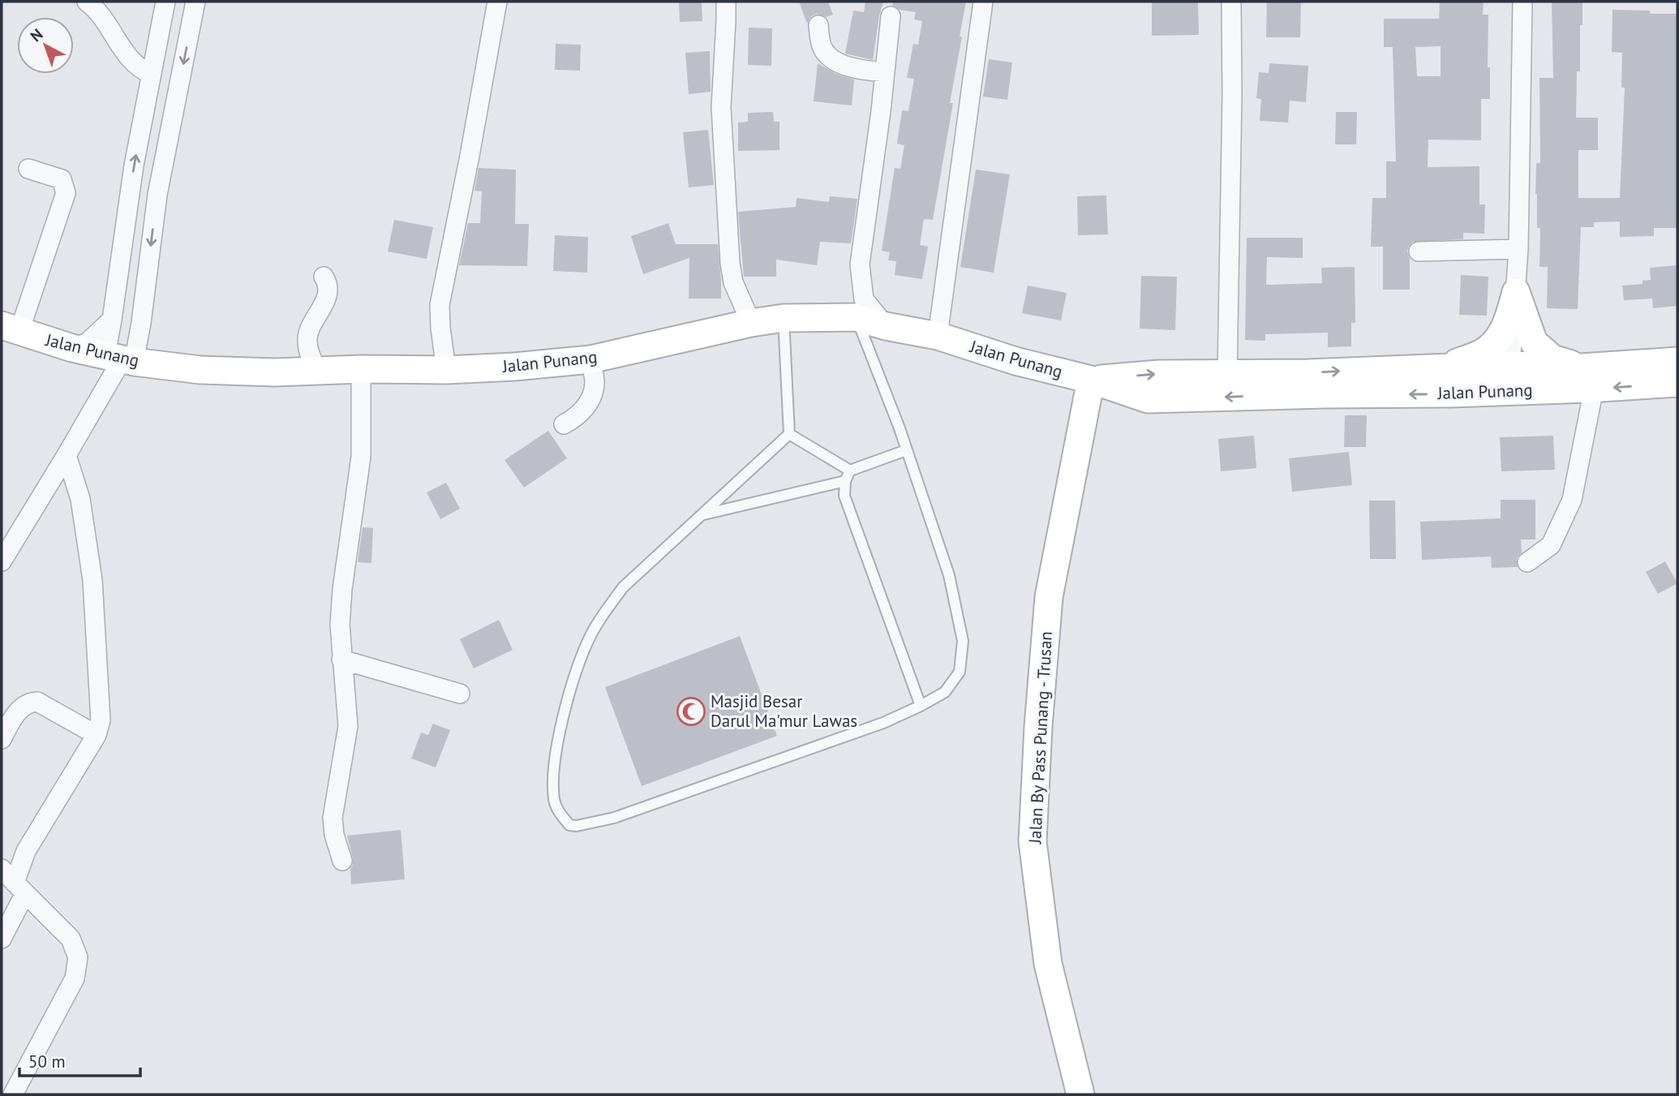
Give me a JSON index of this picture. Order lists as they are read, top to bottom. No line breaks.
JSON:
{"streets":{"street":["Jalan Punang","Jalan By Pass Punang - Trusan"]},"crossings":[["Jalan Punang","Jalan By Pass Punang - Trusan"]],"places":{"mosque":["Masjid Besar Darul Ma'mur Lawas"]},"scale_bar":"50 m","north":"top left"}
